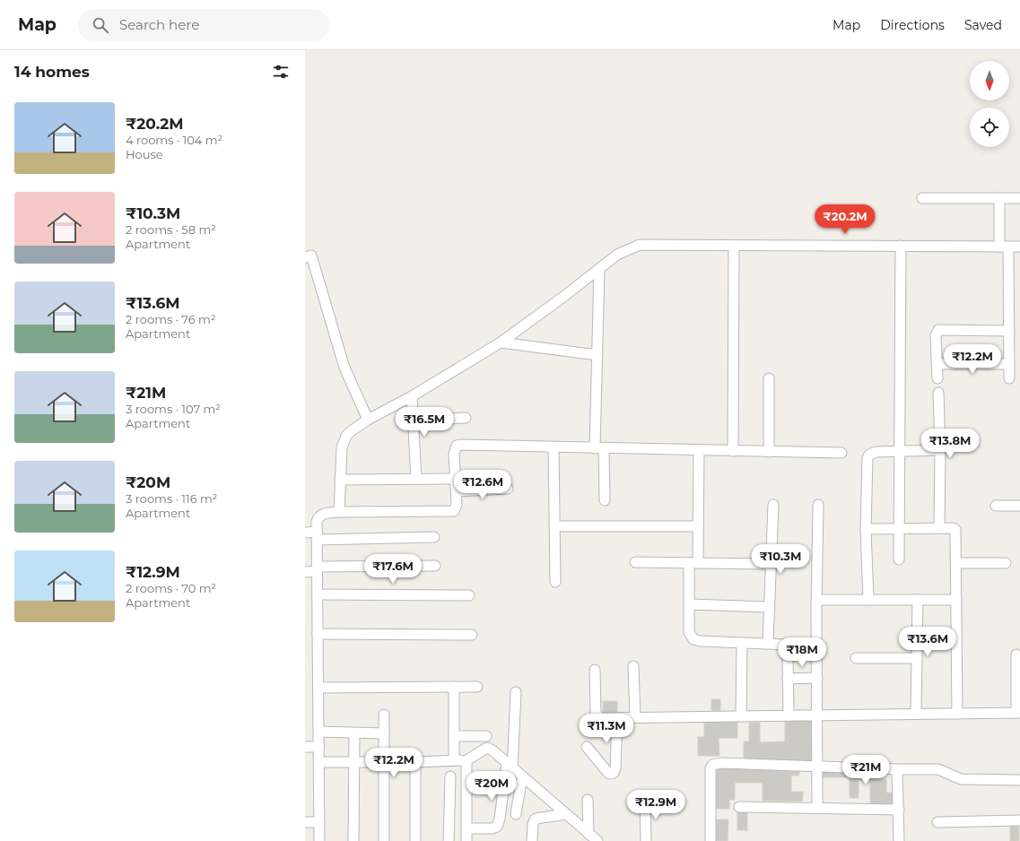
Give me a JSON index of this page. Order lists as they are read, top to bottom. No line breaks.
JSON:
{"north":"bottom","page":{"header":"Map","search":"Search here","nav":["Map","Directions","Saved"],"heading":"14 homes","list":[{"name":"₹20.2M","note":"4 rooms · 104 m² · House"},{"name":"₹10.3M","note":"2 rooms · 58 m² · Apartment"},{"name":"₹13.6M","note":"2 rooms · 76 m² · Apartment"},{"name":"₹21M","note":"3 rooms · 107 m² · Apartment"},{"name":"₹20M","note":"3 rooms · 116 m² · Apartment"},{"name":"₹12.9M","note":"2 rooms · 70 m² · Apartment"}],"price":["₹20.2M","₹12.2M","₹16.5M","₹13.8M","₹12.6M","₹10.3M","₹17.6M","₹13.6M","₹18M","₹11.3M","₹12.2M","₹21M","₹20M","₹12.9M"]}}
